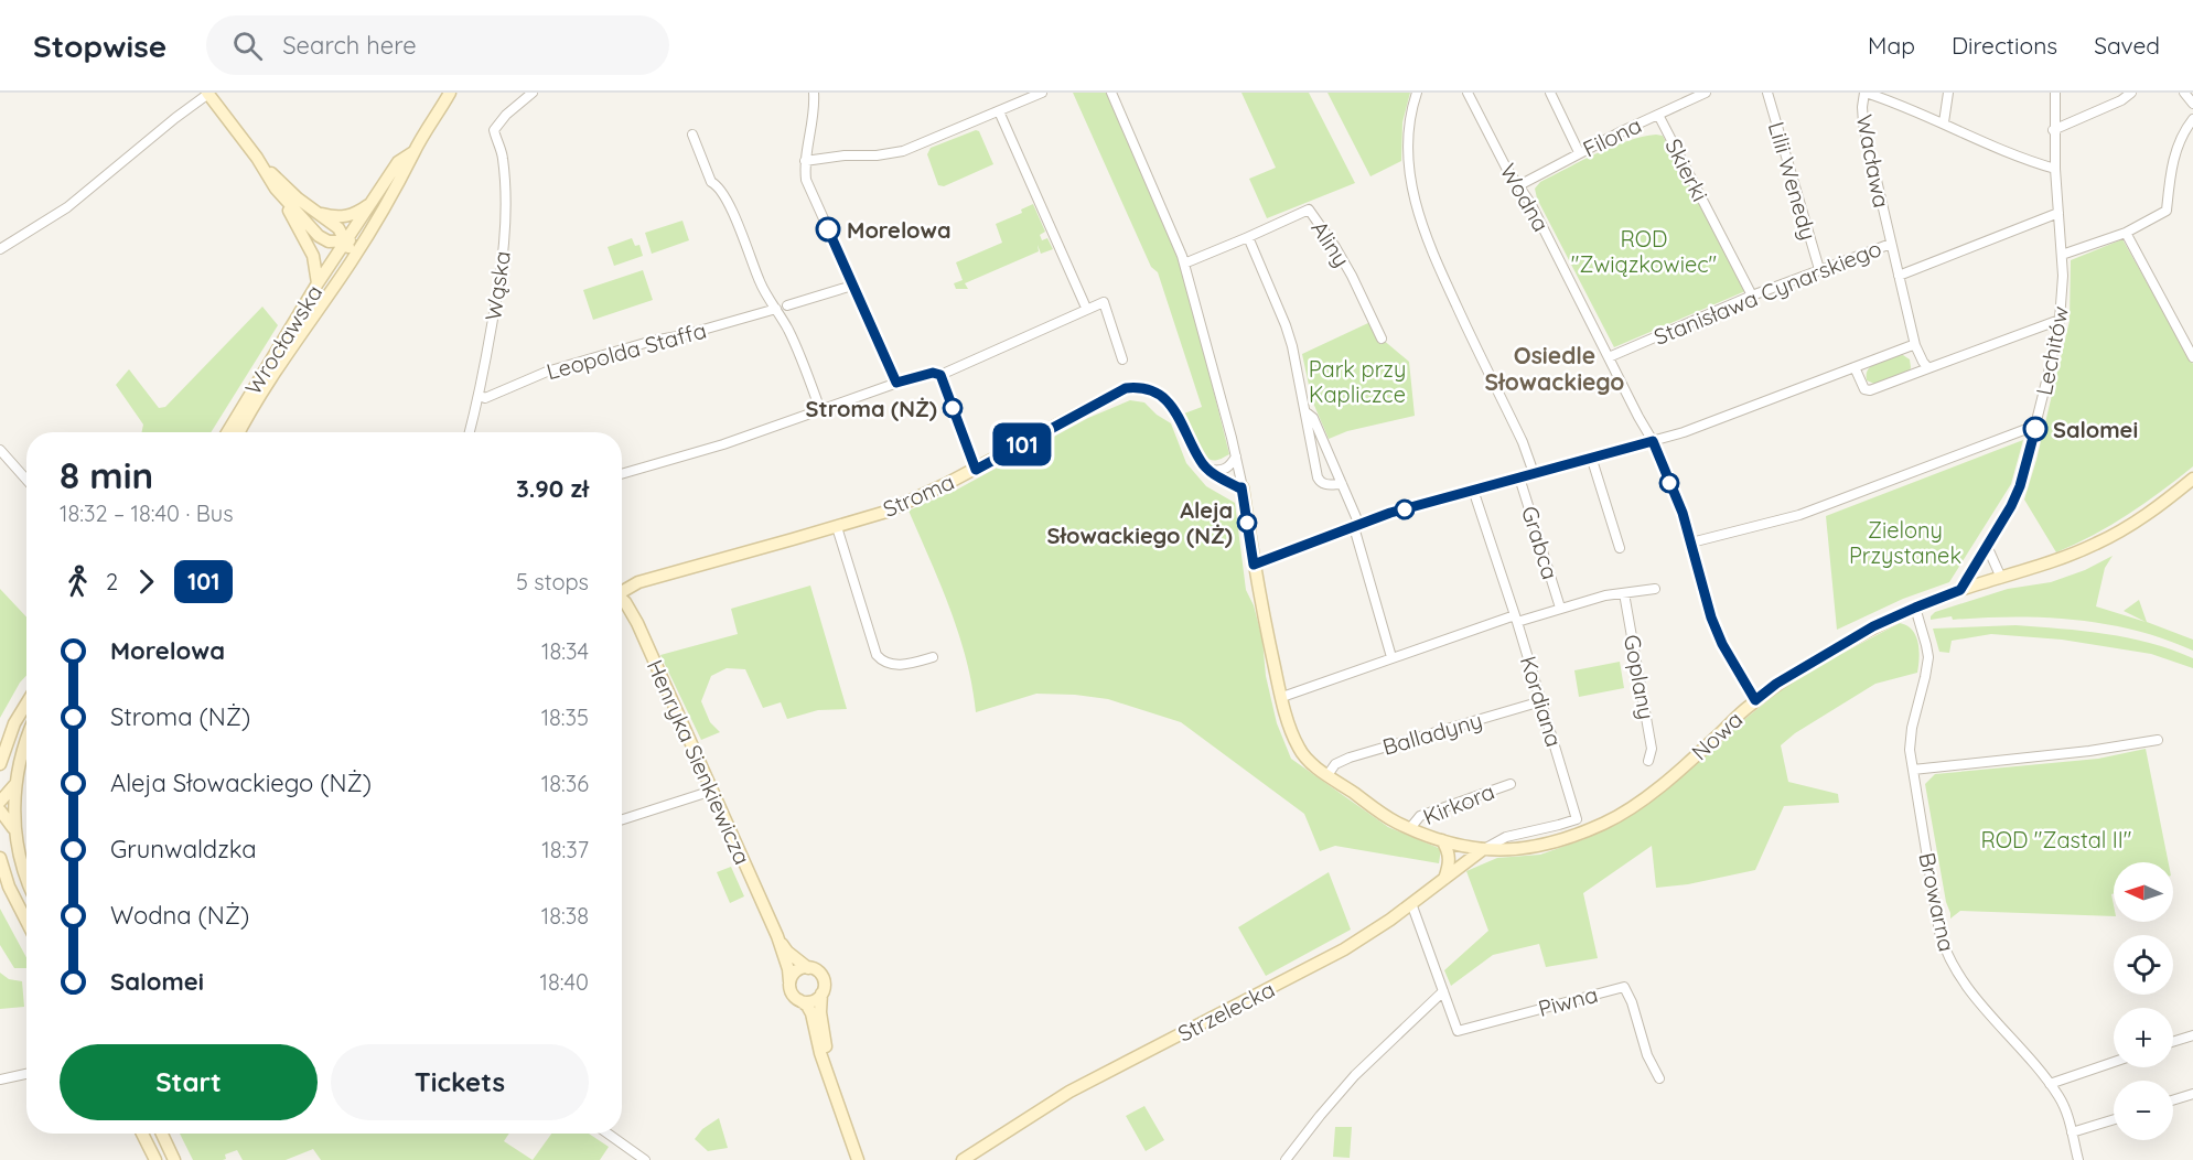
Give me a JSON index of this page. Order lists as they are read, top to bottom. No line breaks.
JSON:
{"streets":{"street":["Filona","Wacława","Skierki","Lilii Wenedy","Wodna","Aliny","Wąska","Stanisława Cynarskiego","Wrocławska","Leopolda Staffa","Lechitów","Stroma","Grabca","Goplany","Kordiana","Balladyny","Nowa","Henryka Sienkiewicza","Kirkora","Browarna","Piwna","Strzelecka"]},"crossings":[["Filona","Skierki"],["Filona","Wodna"],["Wacława","Stanisława Cynarskiego"],["Skierki","Stanisława Cynarskiego"],["Lilii Wenedy","Stanisława Cynarskiego"],["Wodna","Stanisława Cynarskiego"],["Wodna","Nowa"],["Wąska","Leopolda Staffa"],["Stanisława Cynarskiego","Lechitów"],["Lechitów","Nowa"],["Stroma","Nowa"],["Kordiana","Balladyny"],["Kordiana","Nowa"],["Kordiana","Strzelecka"],["Balladyny","Nowa"],["Nowa","Kirkora"],["Nowa","Browarna"],["Nowa","Strzelecka"],["Piwna","Strzelecka"]],"districts":["Osiedle Słowackiego"],"parks":["ROD \"Związkowiec\"","Park przy Kapliczce","Zielony Przystanek","ROD \"Zastal II\""],"places":["Morelowa","Stroma (NŻ)","Salomei","Aleja Słowackiego (NŻ)"],"lines":["bus line 101"],"north":"left","page":{"header":"Stopwise","search":"Search here","nav":["Map","Directions","Saved"],"on_map":"101","heading":["8 min","18:32 – 18:40 · Bus","3.90 zł"],"legs":["2","101","5 stops"],"list":[{"name":"Morelowa","value":"18:34"},{"name":"Stroma (NŻ)","value":"18:35"},{"name":"Aleja Słowackiego (NŻ)","value":"18:36"},{"name":"Grunwaldzka","value":"18:37"},{"name":"Wodna (NŻ)","value":"18:38"},{"name":"Salomei","value":"18:40"}],"map_buttons":["+","−"],"buttons":["Start","Tickets"]}}
